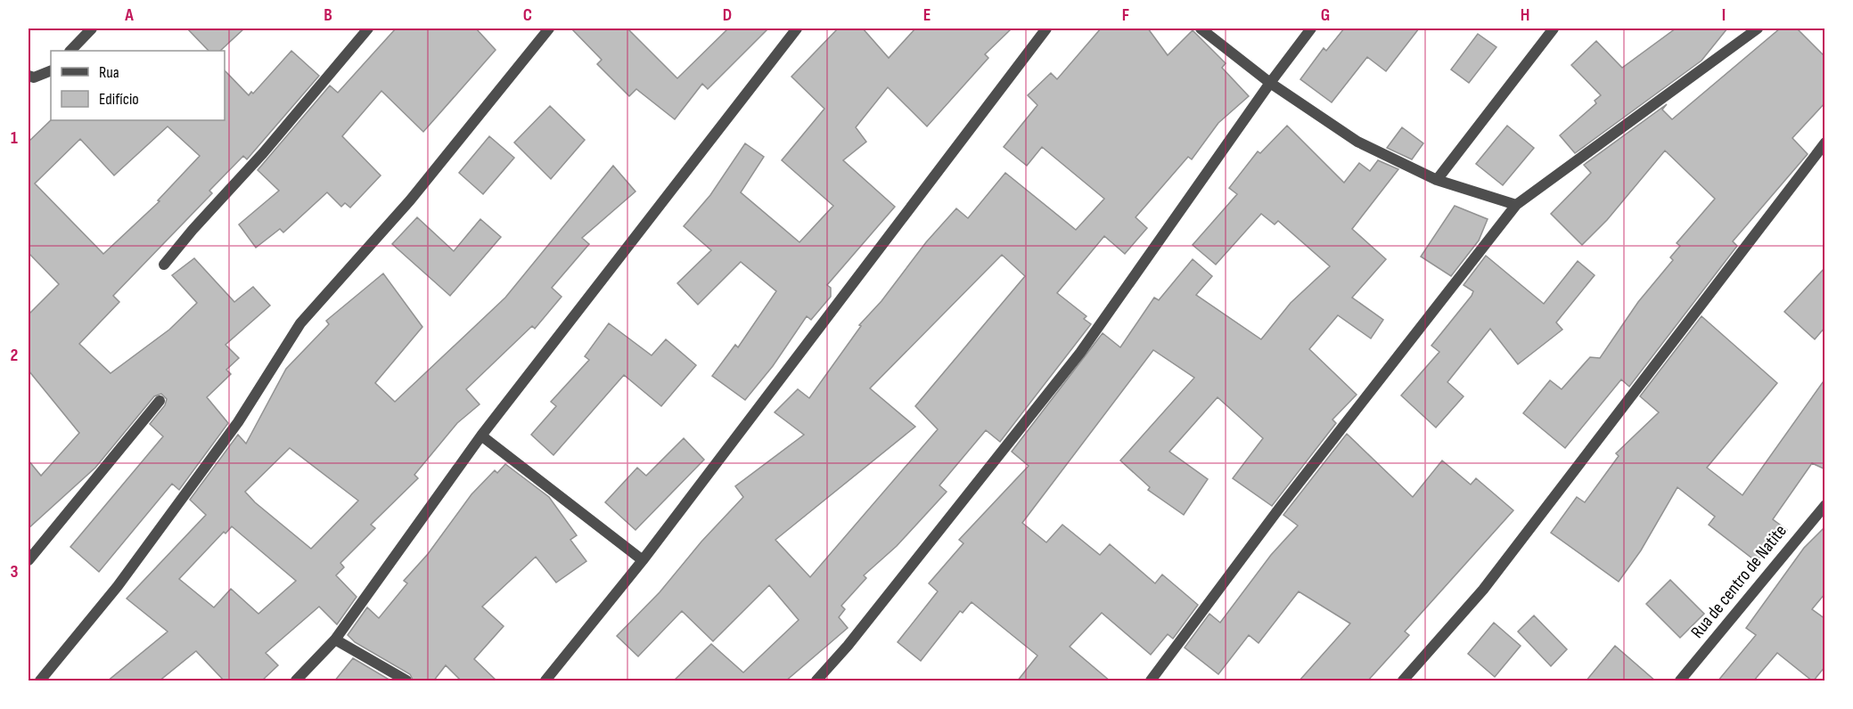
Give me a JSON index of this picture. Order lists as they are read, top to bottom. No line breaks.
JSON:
{"streets":{"street":["Rua de centro de Natite"]},"legend":["Rua","Edifício"],"grid":{"columns":["A","B","C","D","E","F","G","H","I"],"rows":["1","2","3"]}}
